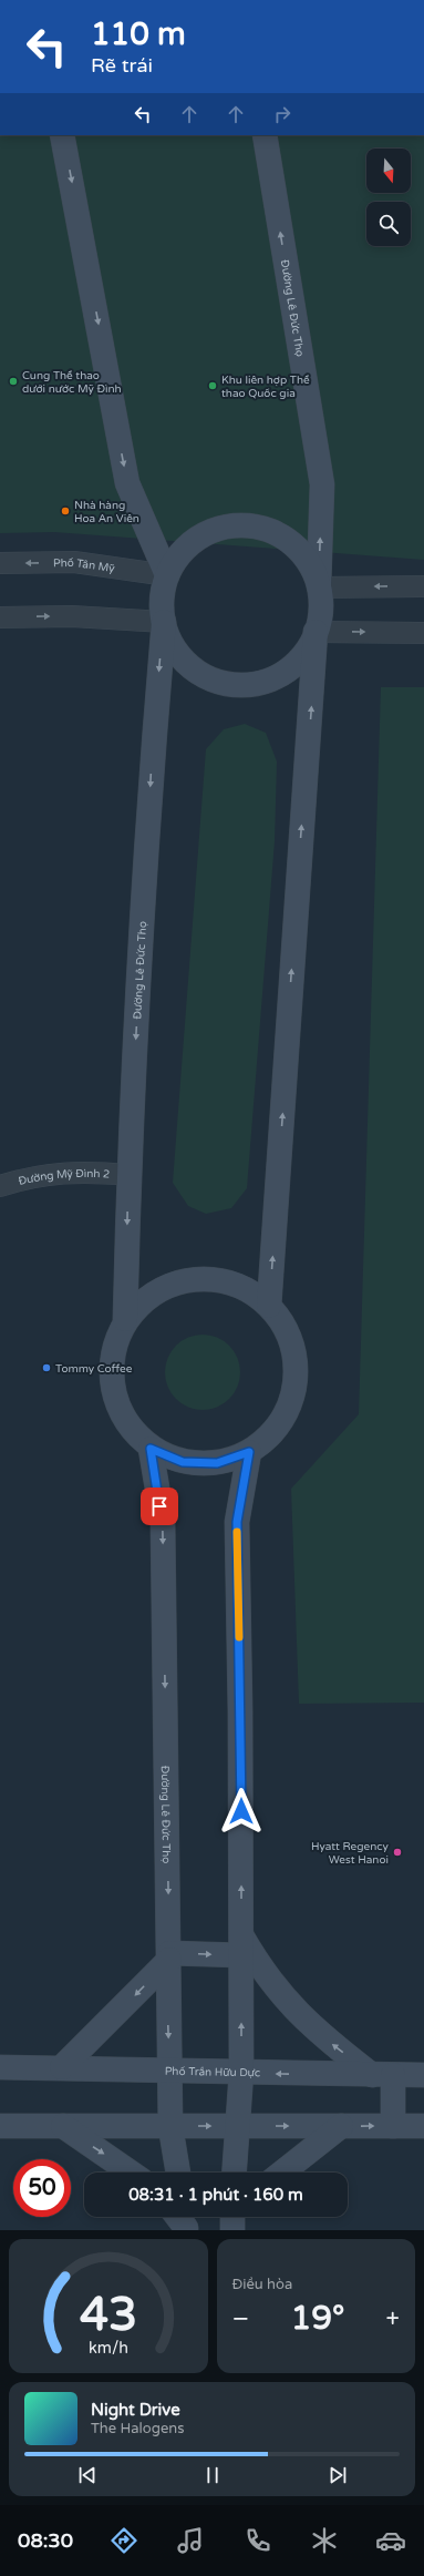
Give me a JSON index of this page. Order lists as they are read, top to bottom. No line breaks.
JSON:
{"streets":{"main road":["Đường Lê Đức Thọ","Phố Trần Hữu Dực"],"street":["Phố Tân Mỹ","Đường Mỹ Đình 2"]},"crossings":[["Đường Lê Đức Thọ","Đường Mỹ Đình 2"],["Đường Lê Đức Thọ","Phố Trần Hữu Dực"]],"places":["Cung Thể thao dưới nước Mỹ Đình","Khu liên hợp Thể thao Quốc gia","Nhà hàng Hoa An Viên","Tommy Coffee","Hyatt Regency West Hanoi"],"north":"bottom","page":{"turn":["110 m","Rẽ trái"],"limit":"50","trip":"08:31 · 1 phút · 160 m","tile":"Điều hòa","heat":["−","19°","+"],"song":["Night Drive","The Halogens"],"tabs":"08:30","gauge":["43","km/h"]}}
